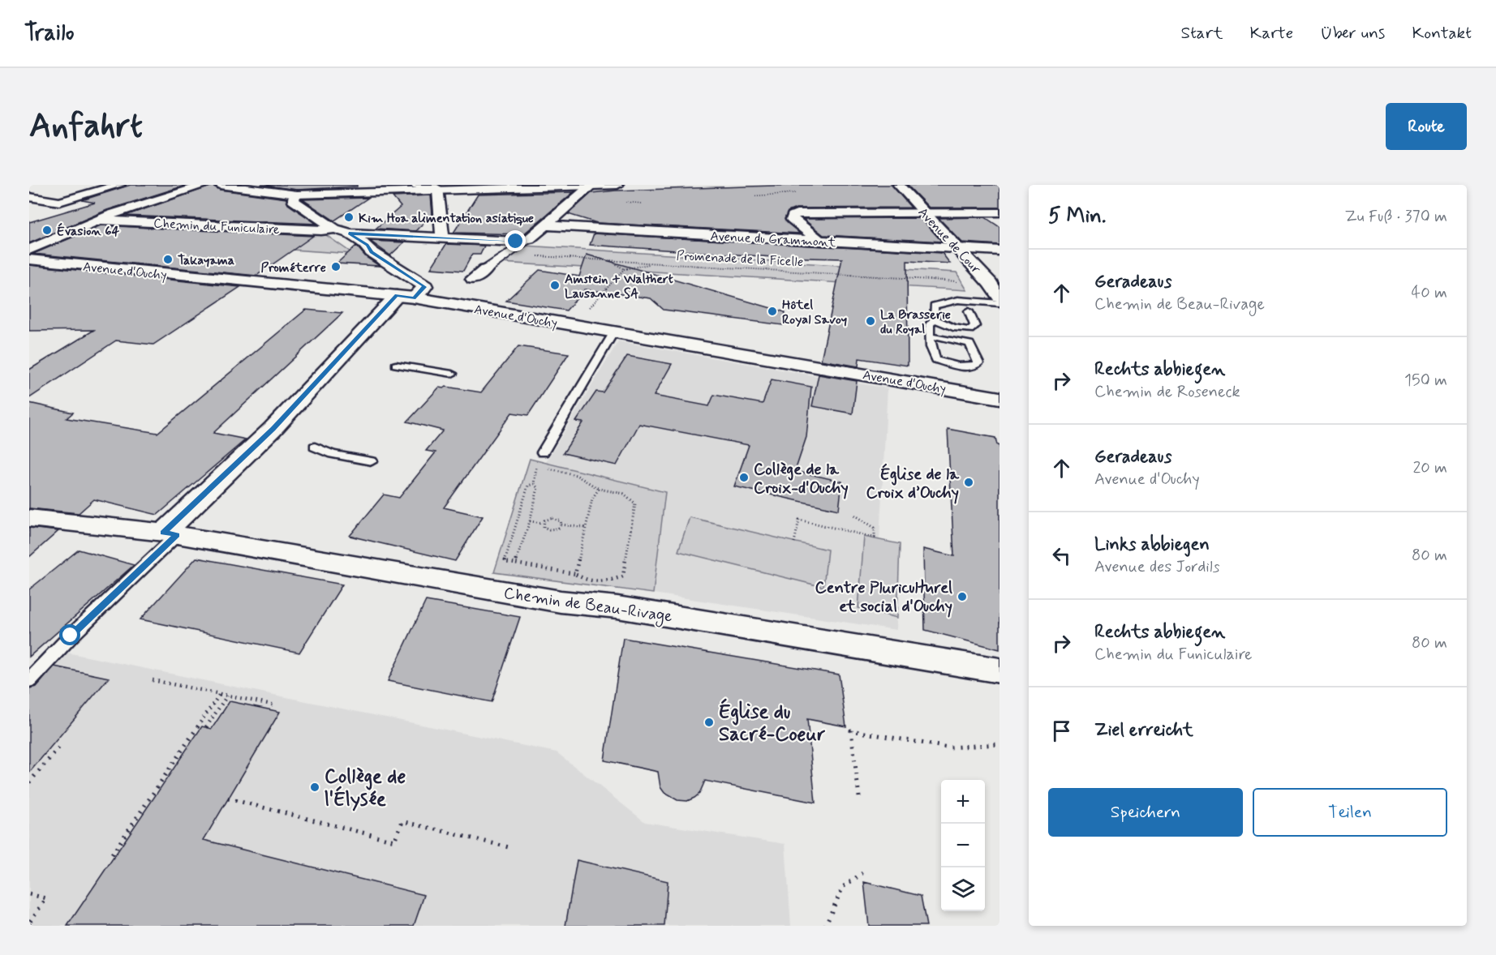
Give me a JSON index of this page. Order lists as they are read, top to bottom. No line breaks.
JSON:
{"streets":{"street":["Chemin du Funiculaire","Avenue du Grammont","Avenue de Cour","Avenue d'Ouchy","Chemin de Beau-Rivage"],"path":["Promenade de la Ficelle"]},"crossings":[["Avenue du Grammont","Avenue de Cour"]],"places":["Kim Hoa alimentation asiatique","Évasion 64","Takayama","Prométerre","Amstein + Walthert Lausanne SA","Hôtel Royal Savoy","La Brasserie du Royal","Collège de la Croix-d'Ouchy","Église de la Croix d’Ouchy","Centre Pluriculturel et social d'Ouchy","Église du Sacré-Coeur","Collège de l'Élysée"],"page":{"header":"Trailo","nav":["Start","Karte","Über uns","Kontakt"],"buttons":["Route",["Speichern","Teilen"]],"title":"Anfahrt","heading":["5 Min.","Zu Fuß · 370 m"],"list":[["Geradeaus","Chemin de Beau-Rivage","40 m"],["Rechts abbiegen","Chemin de Roseneck","150 m"],["Geradeaus","Avenue d'Ouchy","20 m"],["Links abbiegen","Avenue des Jordils","80 m"],["Rechts abbiegen","Chemin du Funiculaire","80 m"],"Ziel erreicht"],"map_buttons":["+","−"]}}
